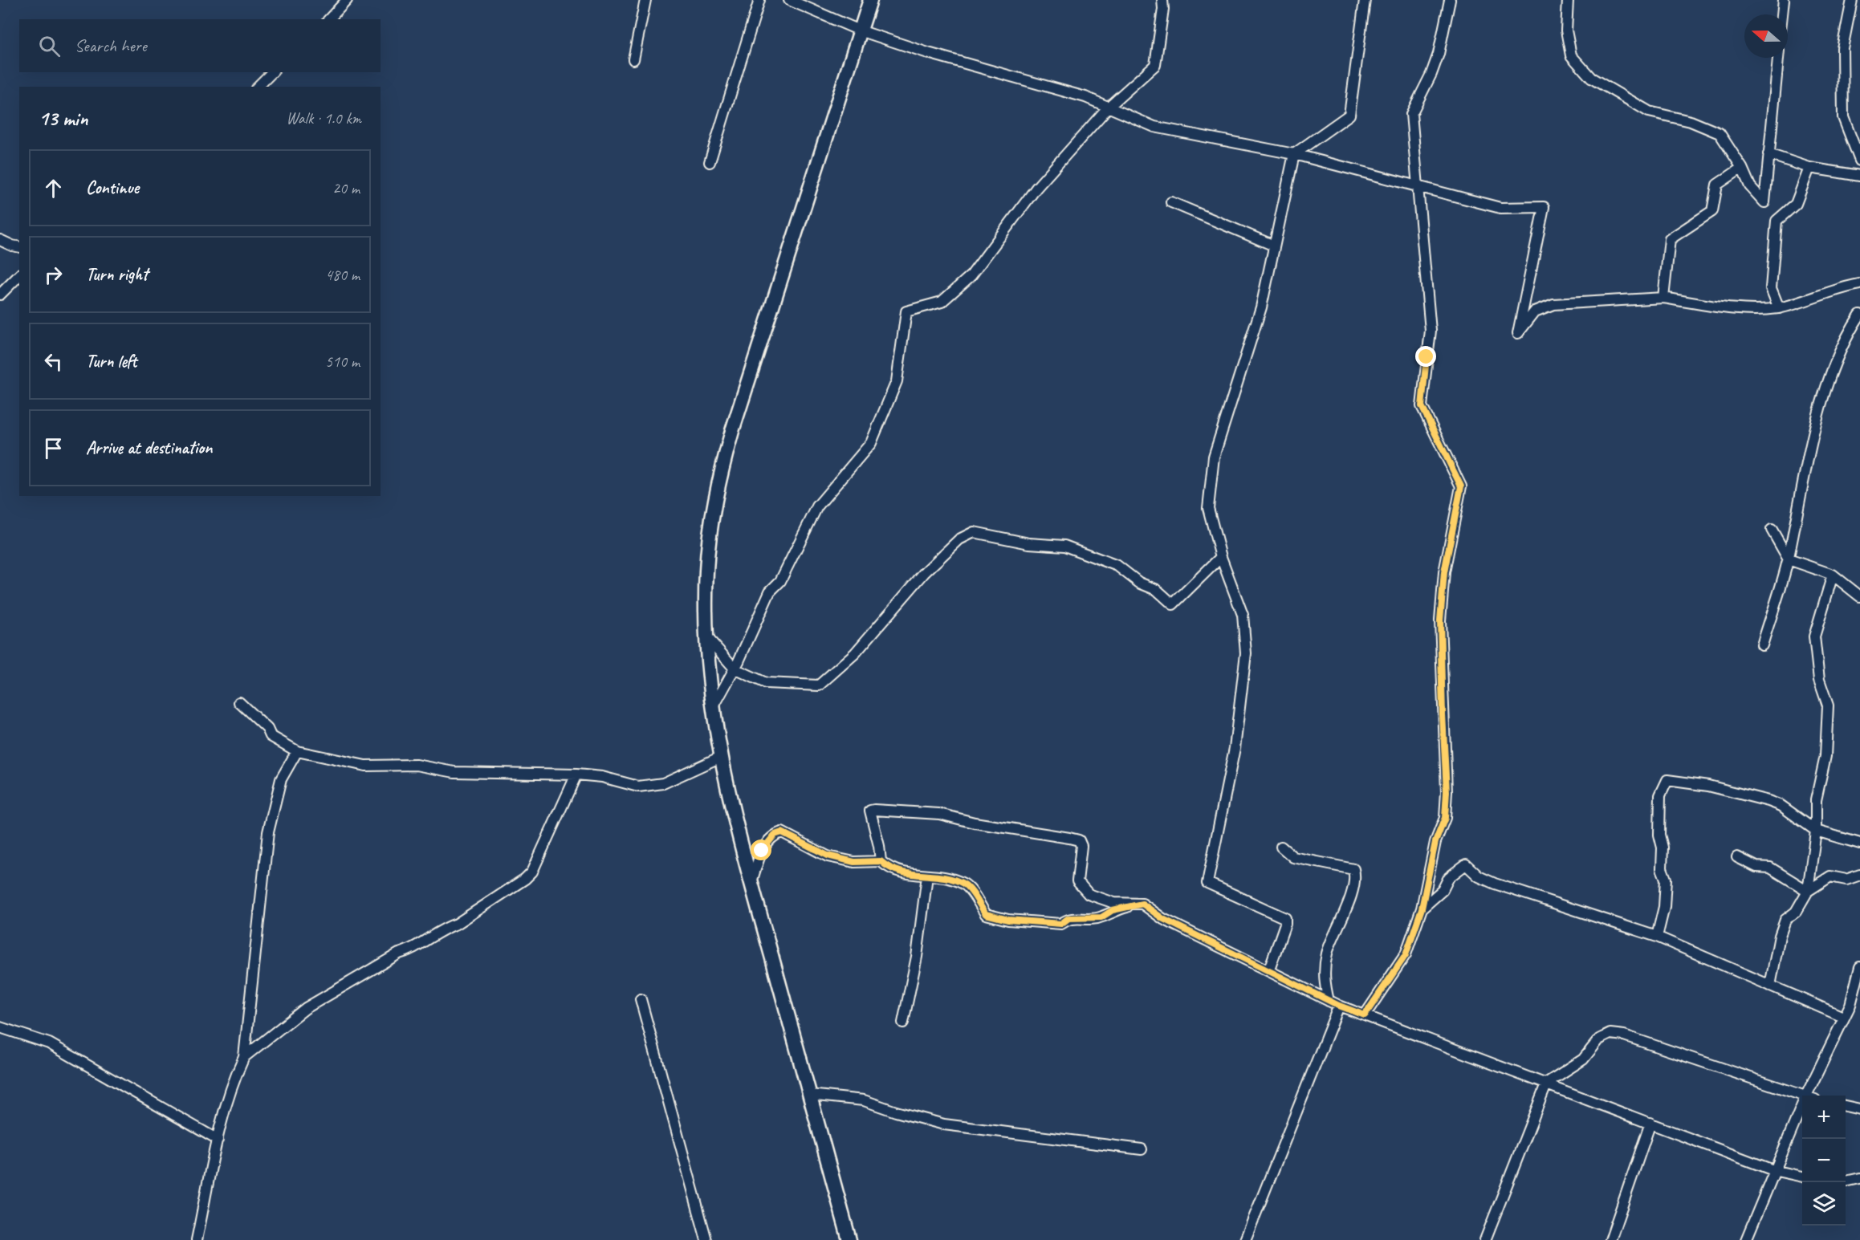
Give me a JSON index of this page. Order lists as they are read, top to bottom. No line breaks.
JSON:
{"north":"left","page":{"search":"Search here","heading":["13 min","Walk · 1.0 km"],"list":[["Continue","20 m"],["Turn right","480 m"],["Turn left","510 m"],"Arrive at destination"],"map_buttons":["+","−"]}}
